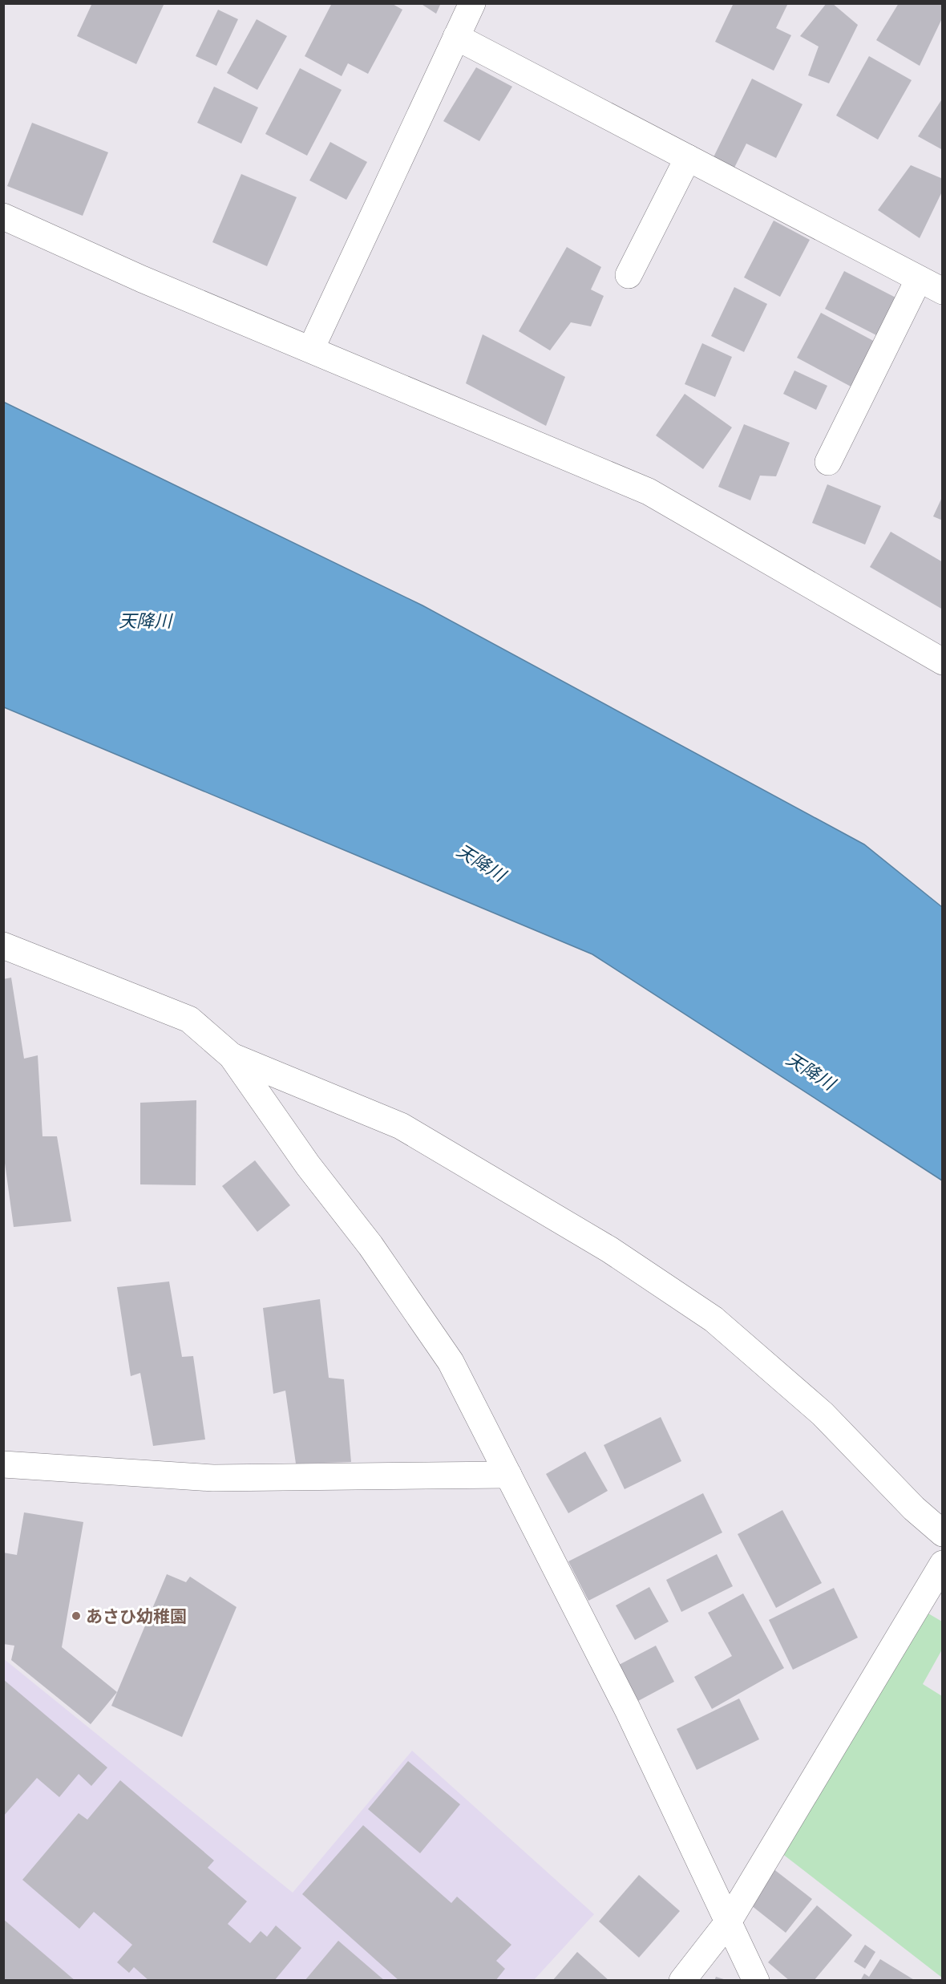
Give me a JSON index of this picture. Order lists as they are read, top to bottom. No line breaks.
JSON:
{"water":["天降川"],"places":["あさひ幼稚園"]}
